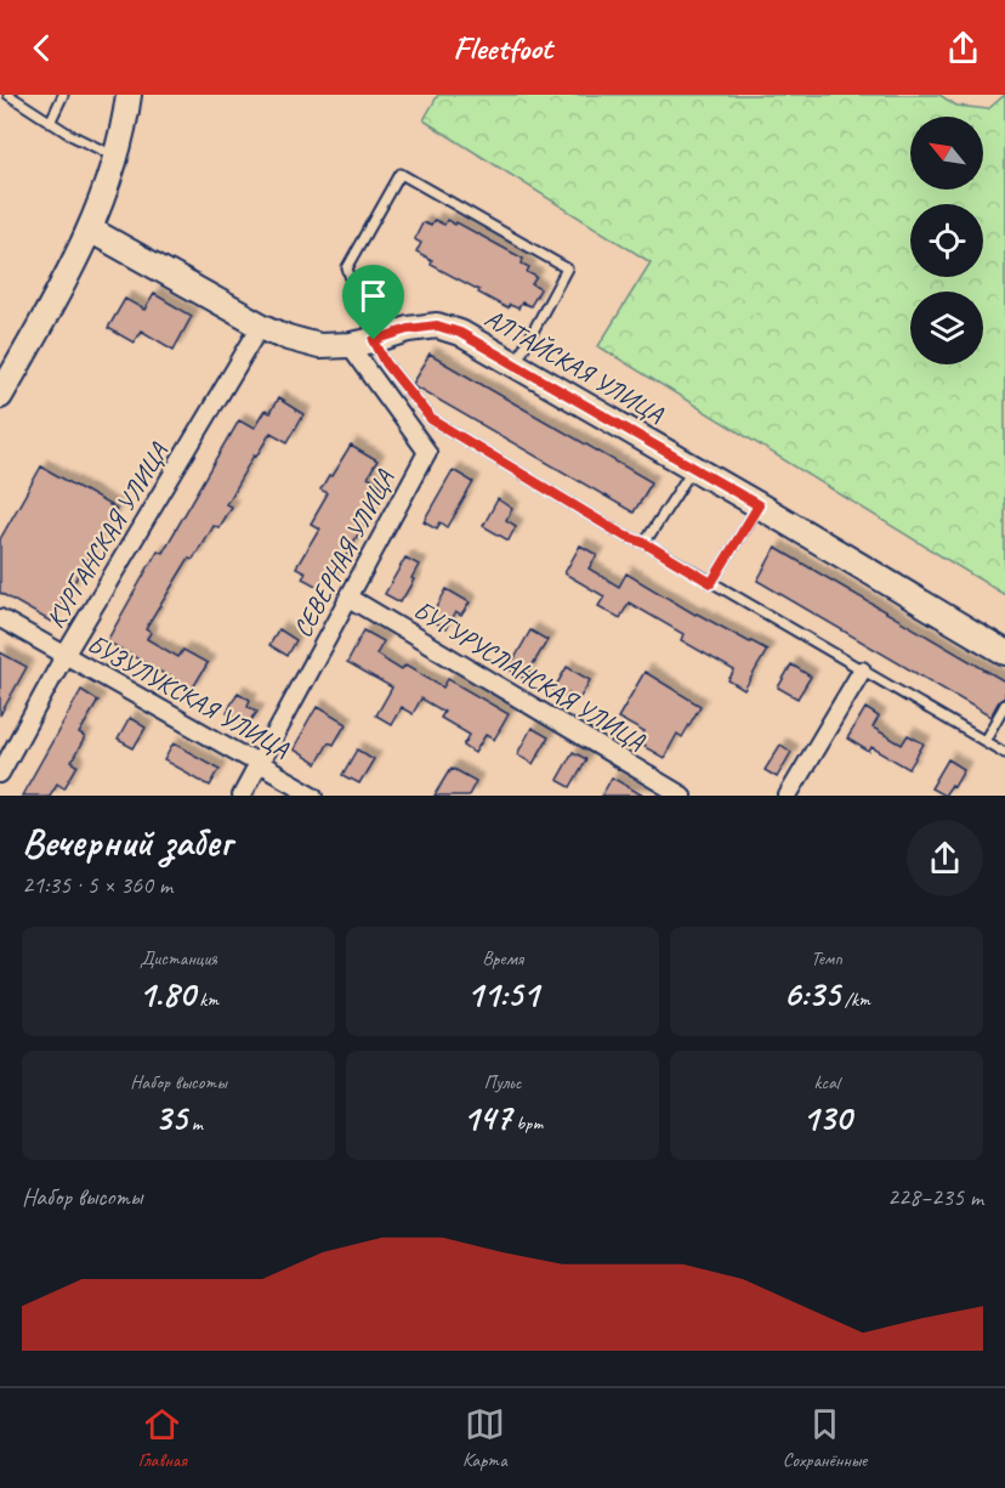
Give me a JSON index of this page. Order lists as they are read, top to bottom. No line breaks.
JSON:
{"streets":{"street":["АЛТАЙСКАЯ УЛИЦА","КУРГАНСКАЯ УЛИЦА","СЕВЕРНАЯ УЛИЦА","БУГУРУСЛАНСКАЯ УЛИЦА","БУЗУЛУКСКАЯ УЛИЦА"]},"crossings":[["АЛТАЙСКАЯ УЛИЦА","КУРГАНСКАЯ УЛИЦА"],["АЛТАЙСКАЯ УЛИЦА","СЕВЕРНАЯ УЛИЦА"],["КУРГАНСКАЯ УЛИЦА","БУЗУЛУКСКАЯ УЛИЦА"],["СЕВЕРНАЯ УЛИЦА","БУГУРУСЛАНСКАЯ УЛИЦА"],["СЕВЕРНАЯ УЛИЦА","БУЗУЛУКСКАЯ УЛИЦА"]],"north":"top left","page":{"header":"Fleetfoot","heading":["Вечерний забег","21:35 · 5 × 360 m"],"stats":[["Дистанция","1.80 km"],["Время","11:51"],["Темп","6:35 /km"],["Набор высоты","35 m"],["Пульс","147 bpm"],["kcal","130"]],"chart":["Набор высоты","228–235 m"],"tabs":["Главная","Карта","Сохранённые"]}}
